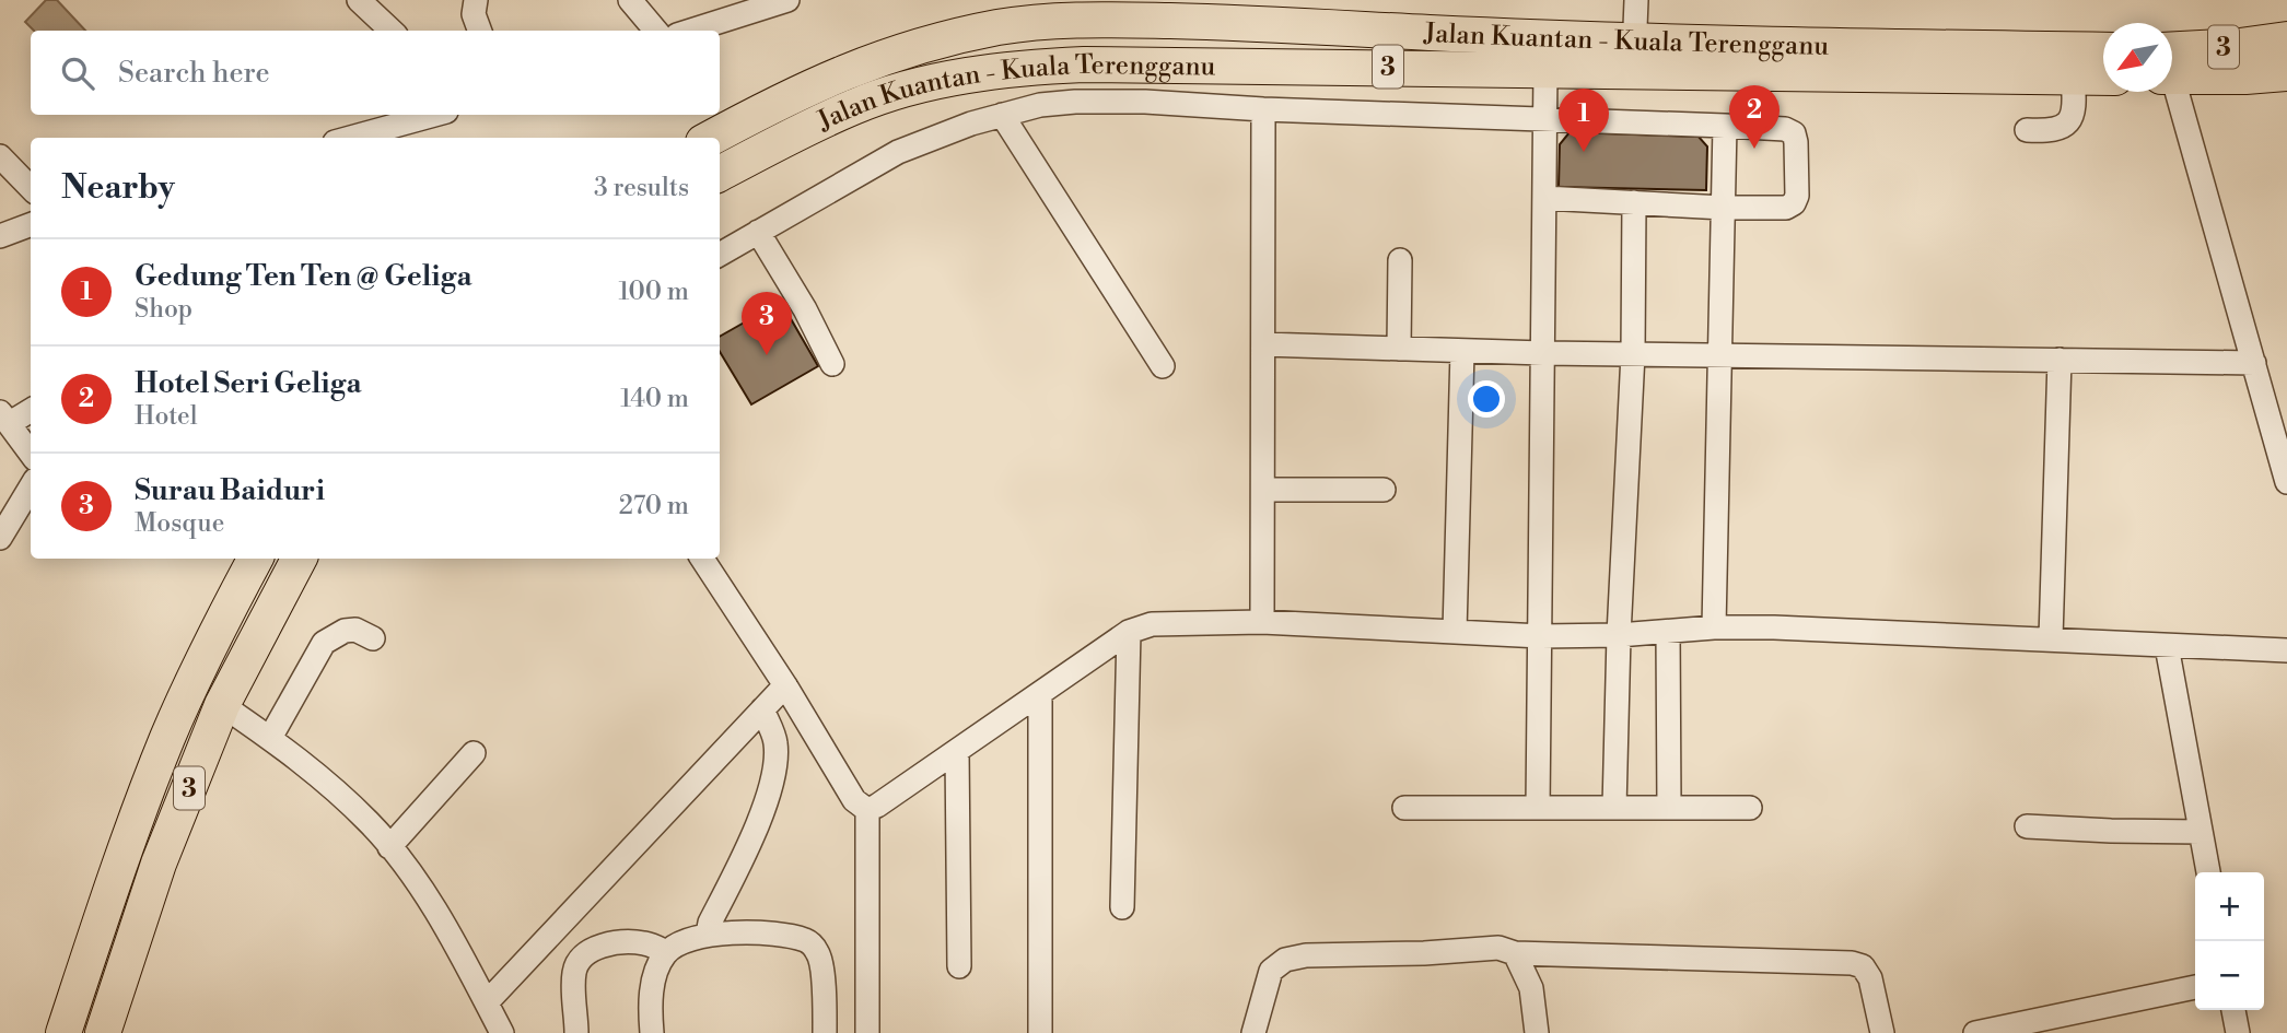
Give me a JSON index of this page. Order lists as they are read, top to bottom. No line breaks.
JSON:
{"streets":{"highway":["Jalan Kuantan - Kuala Terengganu","3"]},"north":"bottom left","page":{"search":"Search here","pins":["2","1","3"],"heading":["Nearby","3 results"],"list":[{"mark":"1","name":"Gedung Ten Ten @ Geliga","note":"Shop","value":"100 m"},{"mark":"2","name":"Hotel Seri Geliga","note":"Hotel","value":"140 m"},{"mark":"3","name":"Surau Baiduri","note":"Mosque","value":"270 m"}],"map_buttons":["+","−"]}}
